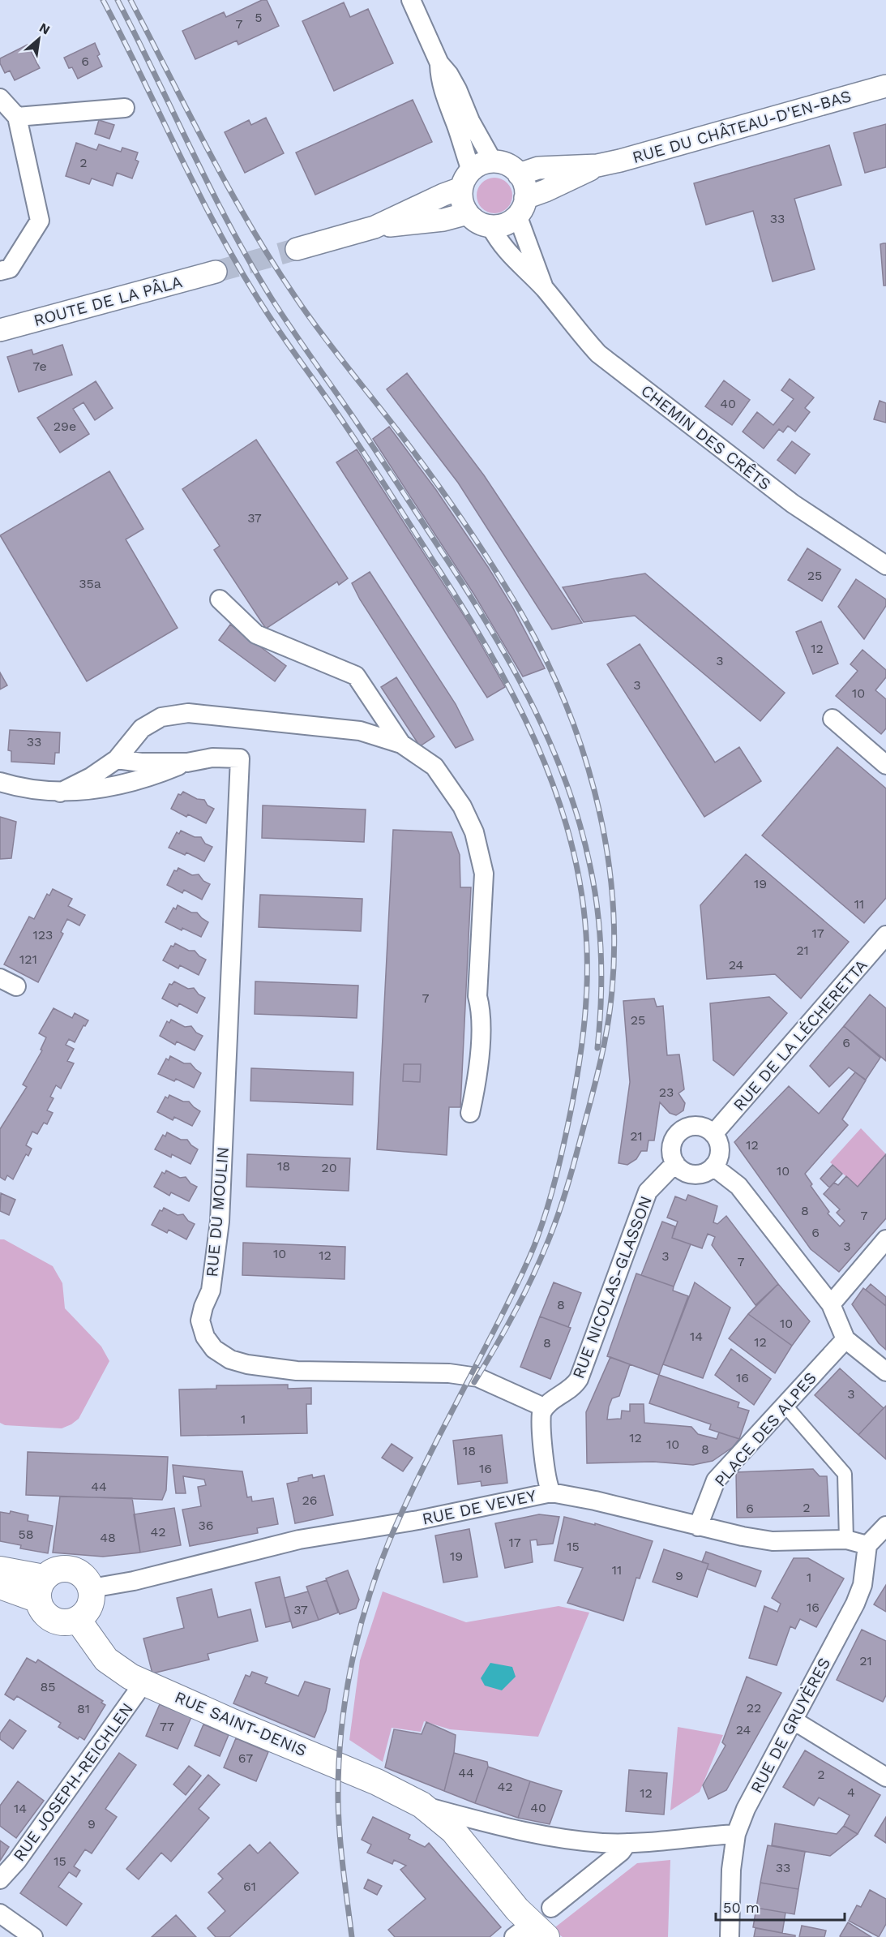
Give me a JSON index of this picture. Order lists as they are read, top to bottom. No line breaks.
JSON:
{"streets":{"main road":["RUE SAINT-DENIS"],"street":["RUE DU CHÂTEAU-D'EN-BAS","ROUTE DE LA PÂLA","CHEMIN DES CRÊTS","RUE DE LA LÉCHERETTA","RUE DU MOULIN","RUE NICOLAS-GLASSON","PLACE DES ALPES","RUE DE VEVEY","RUE DE GRUYÈRES","RUE JOSEPH-REICHLEN"]},"crossings":[["RUE DU CHÂTEAU-D'EN-BAS","CHEMIN DES CRÊTS"],["RUE DE LA LÉCHERETTA","RUE NICOLAS-GLASSON"],["RUE DU MOULIN","RUE NICOLAS-GLASSON"],["PLACE DES ALPES","RUE DE VEVEY"],["RUE DE VEVEY","RUE SAINT-DENIS"],["RUE DE VEVEY","RUE DE GRUYÈRES"],["RUE SAINT-DENIS","RUE DE GRUYÈRES"],["RUE SAINT-DENIS","RUE JOSEPH-REICHLEN"]],"house_numbers":["5","7","6","2","33","7e","40","29e","37","25","35a","12","3","3","10","33","19","11","17","123","21","121","24","7","25","6","23","21","12","18","20","10","8","7","6","3","10","12","3","7","8","10","14","12","8","16","3","1","12","10","8","18","16","44","26","2","6","36","42","58","48","17","15","19","11","9","1","16","37","21","85","22","81","77","24","67","44","2","42","4","12","40","14","9","15","33","61"],"scale_bar":"50 m","north":"top right"}
